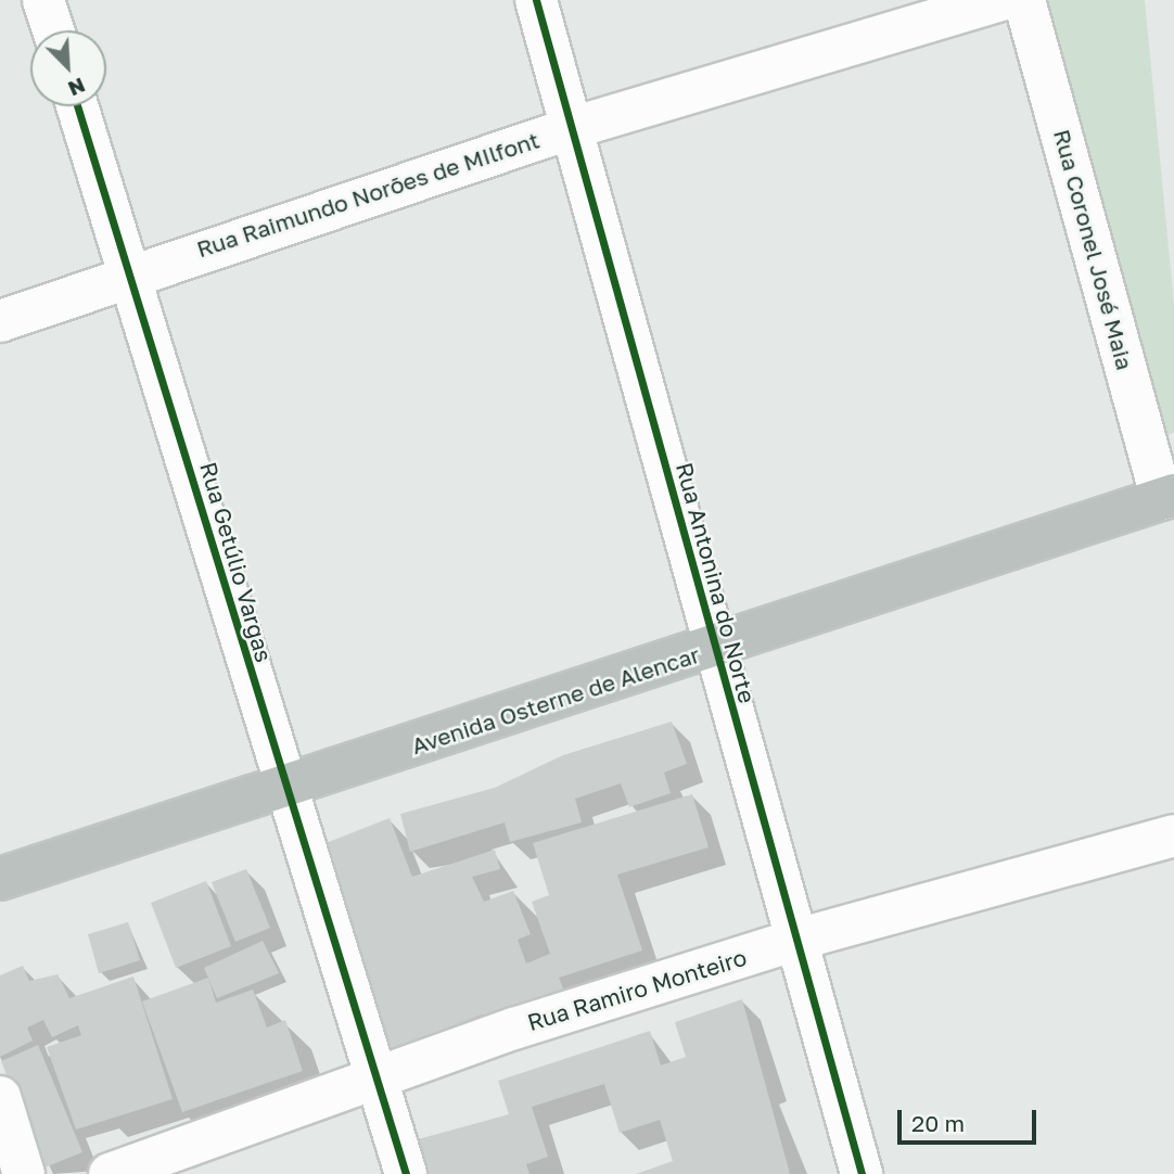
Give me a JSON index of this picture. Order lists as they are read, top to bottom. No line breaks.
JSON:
{"streets":{"highway":["Avenida Osterne de Alencar"],"street":["Rua Raimundo Norões de MIlfont","Rua Coronel José Maia","Rua Getúlio Vargas","Rua Antonina do Norte","Rua Ramiro Monteiro"]},"crossings":[["Rua Raimundo Norões de MIlfont","Rua Getúlio Vargas"],["Rua Raimundo Norões de MIlfont","Rua Antonina do Norte"],["Rua Coronel José Maia","Avenida Osterne de Alencar"],["Rua Getúlio Vargas","Avenida Osterne de Alencar"],["Rua Getúlio Vargas","Rua Ramiro Monteiro"],["Rua Antonina do Norte","Avenida Osterne de Alencar"],["Rua Antonina do Norte","Rua Ramiro Monteiro"]],"scale_bar":"20 m","north":"bottom right"}
